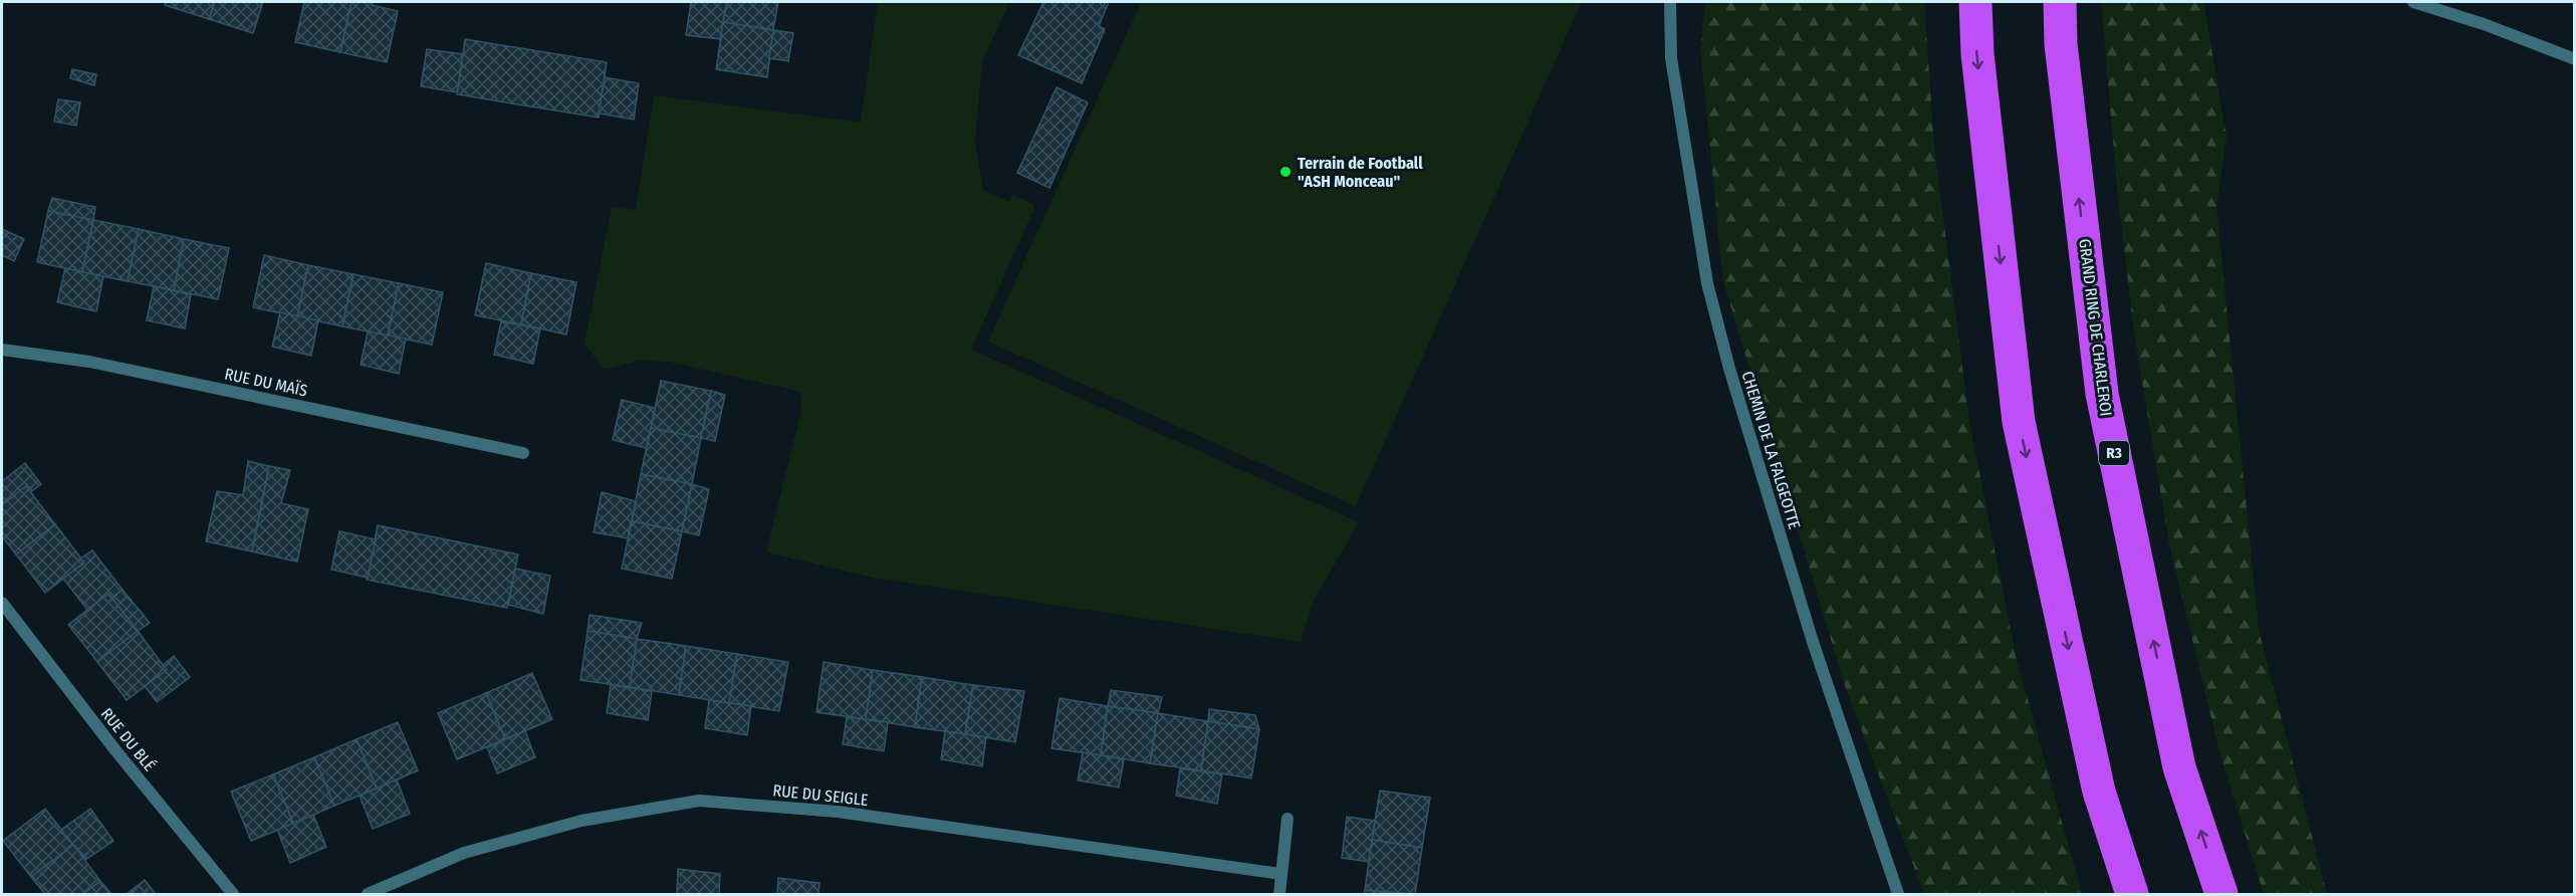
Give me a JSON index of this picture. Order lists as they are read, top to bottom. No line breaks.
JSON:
{"streets":{"highway":["GRAND RING DE CHARLEROI","R3"],"street":["RUE DU MAÏS","CHEMIN DE LA FALGEOTTE","RUE DU BLÉ","RUE DU SEIGLE"]},"places":["Terrain de Football \"ASH Monceau\""]}
